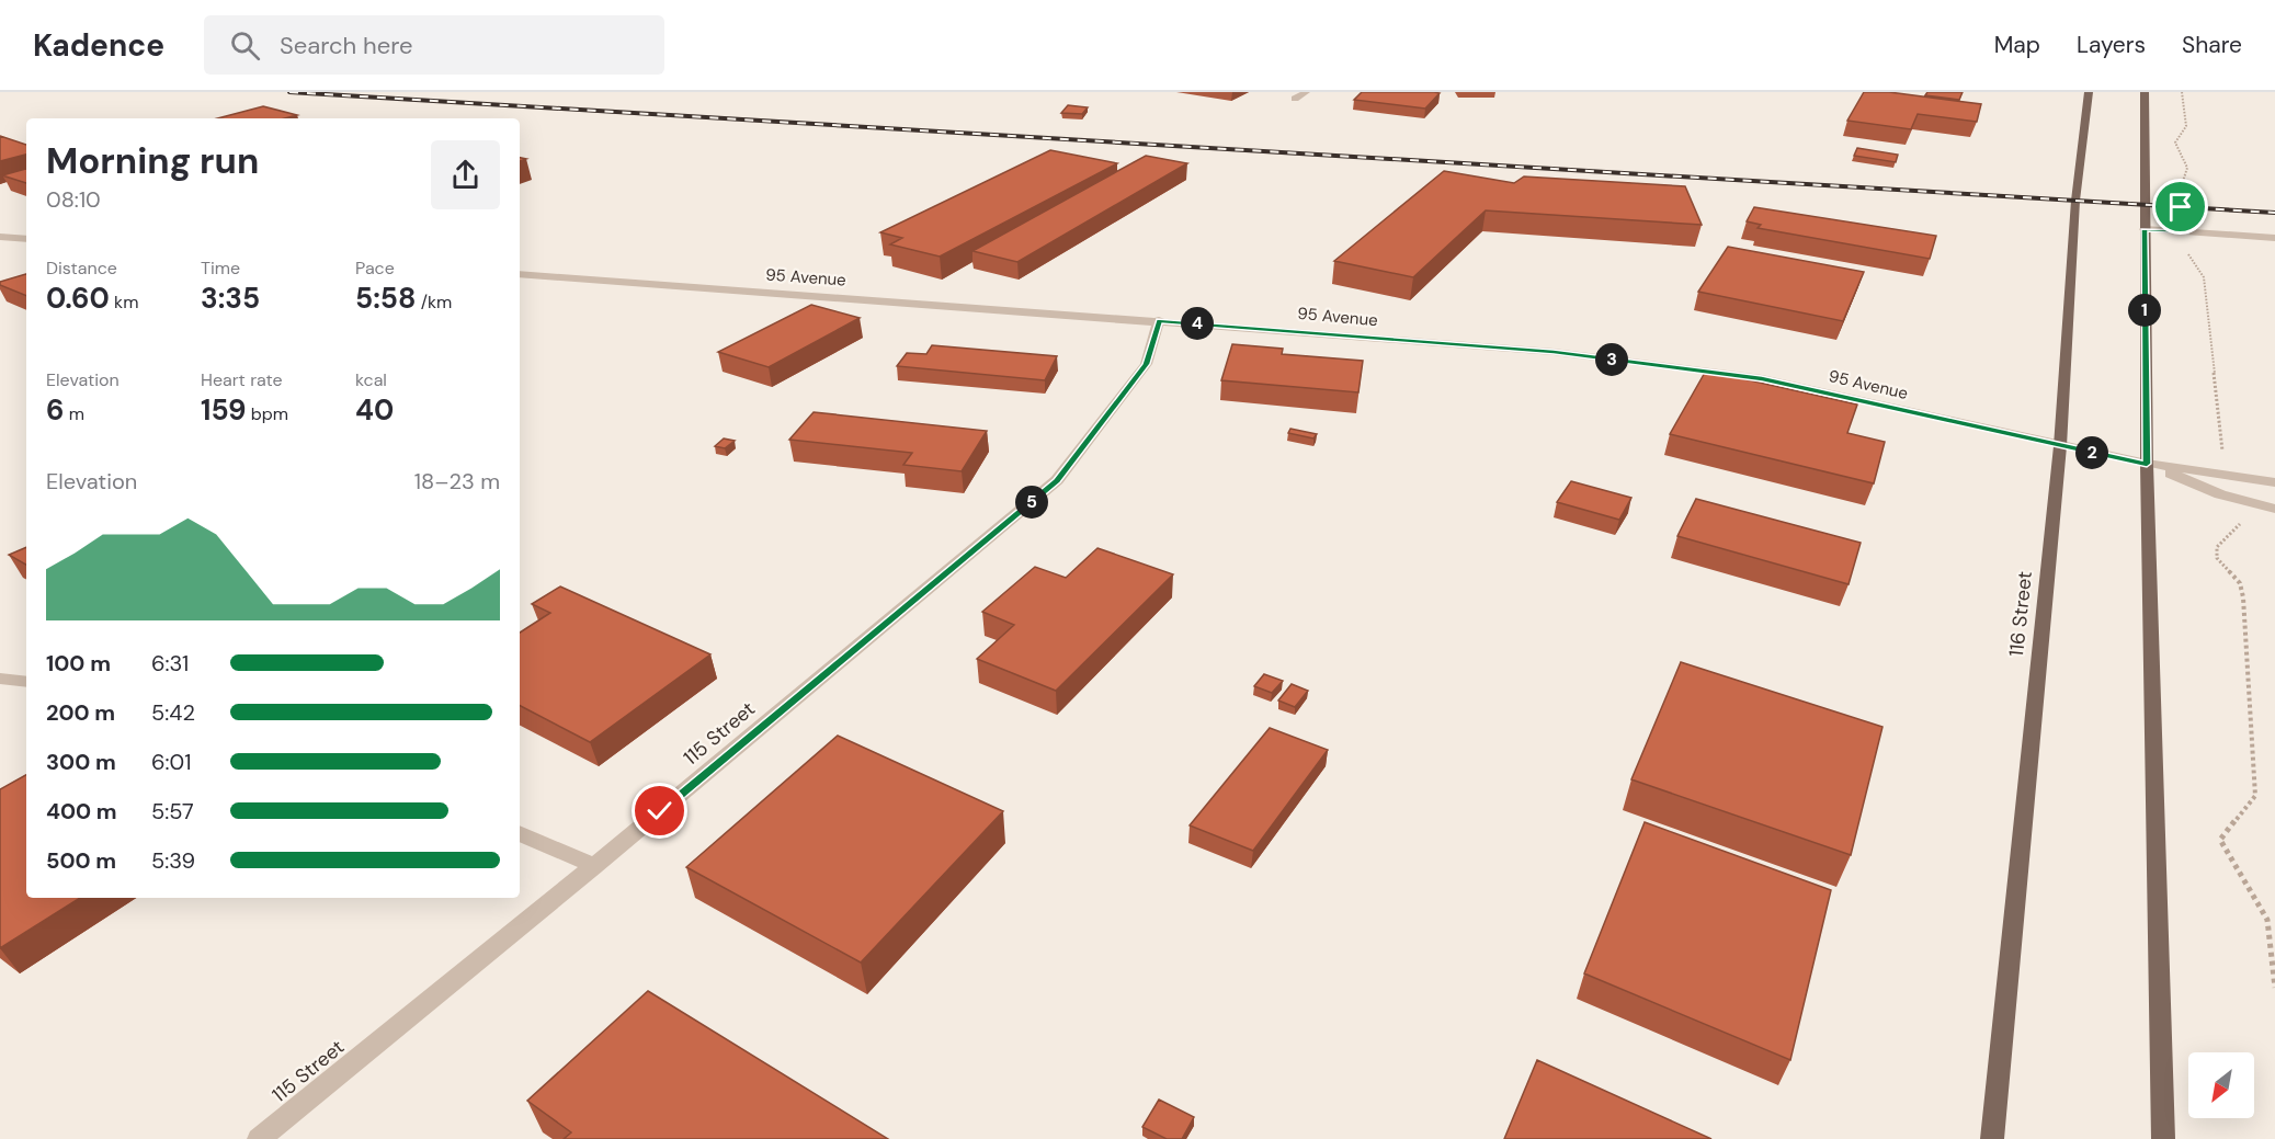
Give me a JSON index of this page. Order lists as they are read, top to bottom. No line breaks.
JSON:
{"streets":{"main road":["116 Street"],"street":["95 Avenue","115 Street"]},"crossings":[["95 Avenue","116 Street"],["95 Avenue","115 Street"]],"north":"bottom left","page":{"header":"Kadence","search":"Search here","nav":["Map","Layers","Share"],"heading":["Morning run","08:10"],"stats":[["Distance","0.60 km"],["Time","3:35"],["Pace","5:58 /km"],["Elevation","6 m"],["Heart rate","159 bpm"],["kcal","40"]],"pins":["1","4","3","2","5"],"chart":["Elevation","18–23 m"],"list":[{"name":"100 m","note":"6:31"},{"name":"200 m","note":"5:42"},{"name":"300 m","note":"6:01"},{"name":"400 m","note":"5:57"},{"name":"500 m","note":"5:39"}]}}
